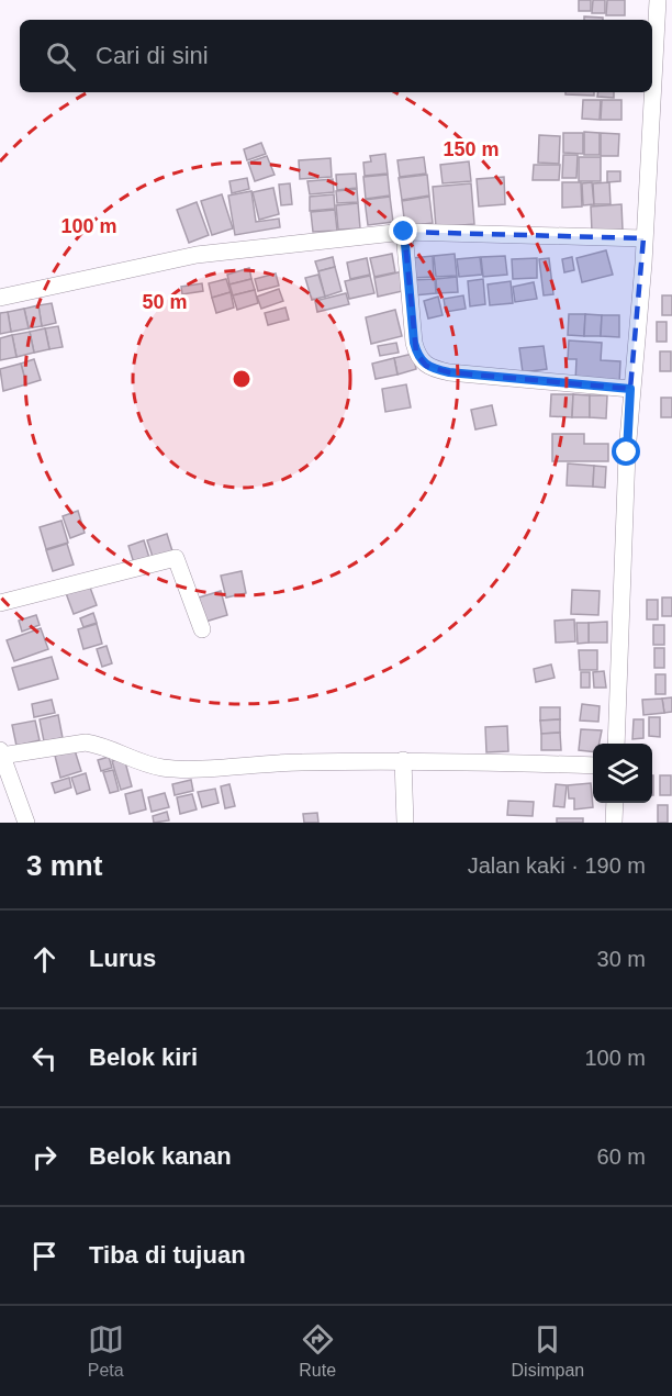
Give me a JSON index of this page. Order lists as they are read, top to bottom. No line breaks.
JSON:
{"page":{"search":"Cari di sini","heading":["3 mnt","Jalan kaki · 190 m"],"list":[["Lurus","30 m"],["Belok kiri","100 m"],["Belok kanan","60 m"],"Tiba di tujuan"],"nav":["Peta","Rute","Disimpan"]},"rings":["150 m","100 m","50 m"]}
